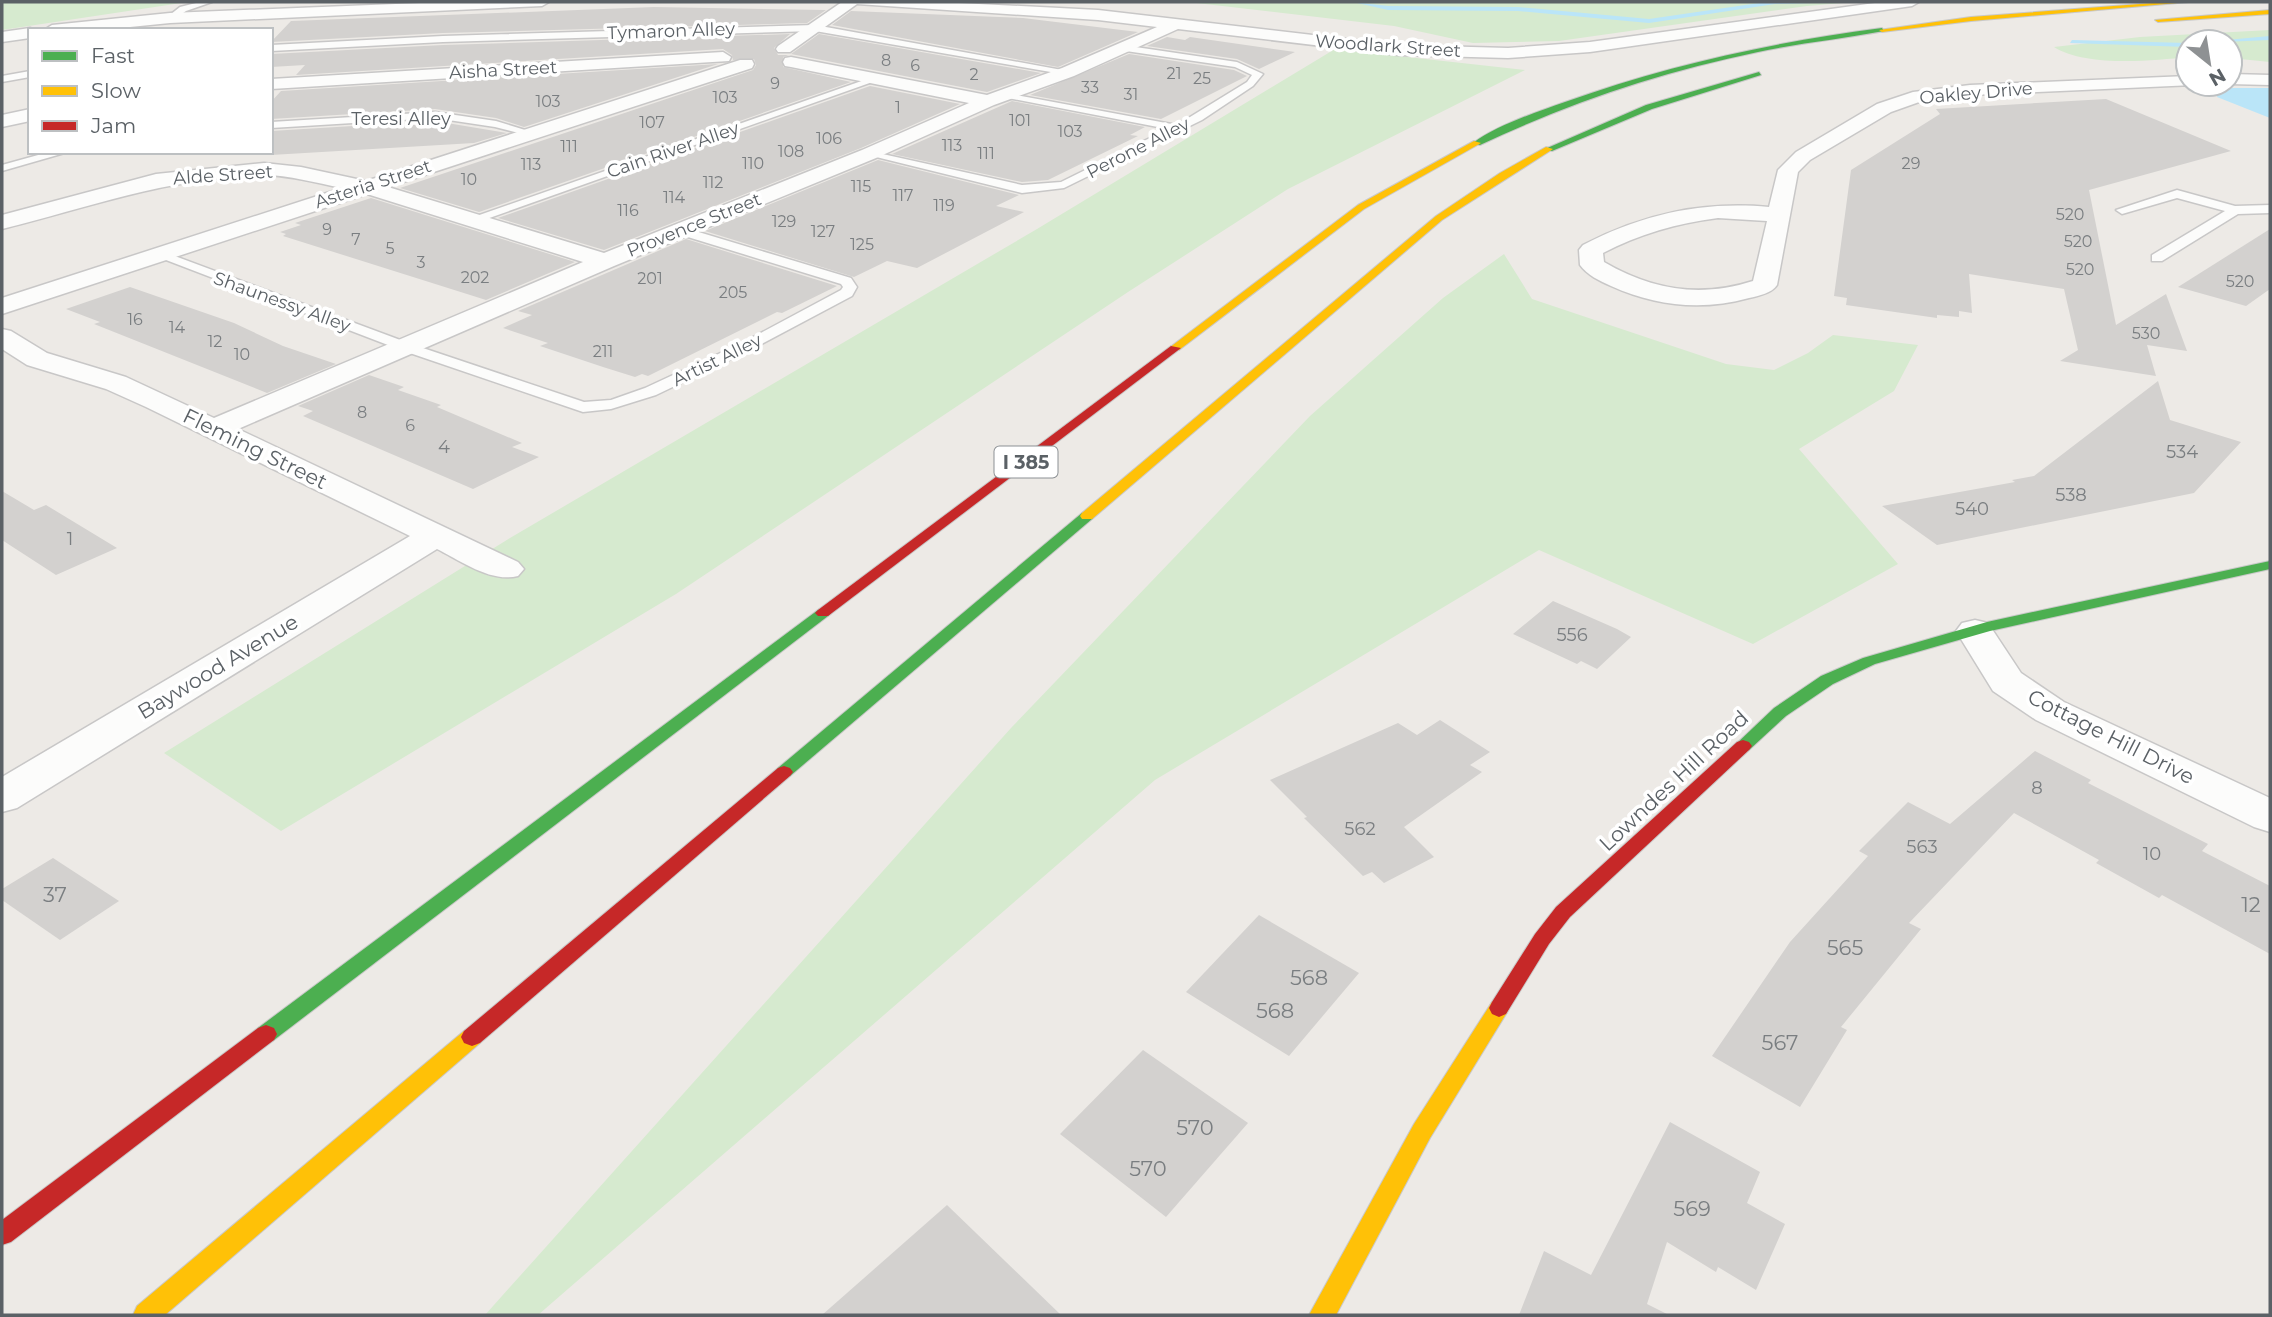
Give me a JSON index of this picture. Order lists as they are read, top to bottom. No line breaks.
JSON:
{"streets":{"main road":["I 385","Lowndes Hill Road"],"street":["Woodlark Street","Aisha Street","Oakley Drive","Alde Street","Asteria Street","Provence Street","Fleming Street","Baywood Avenue","Cottage Hill Drive"],"lane":["Tymaron Alley","Teresi Alley","Perone Alley","Cain River Alley","Shaunessy Alley","Artist Alley"]},"crossings":[["Tymaron Alley","Provence Street"],["Woodlark Street","Provence Street"],["Aisha Street","Asteria Street"],["Teresi Alley","Asteria Street"],["Perone Alley","Provence Street"],["Cain River Alley","Alde Street"],["Alde Street","Asteria Street"],["Alde Street","Provence Street"],["Asteria Street","Shaunessy Alley"],["Provence Street","Shaunessy Alley"],["Provence Street","Artist Alley"],["Provence Street","Fleming Street"],["Shaunessy Alley","Artist Alley"],["Fleming Street","Baywood Avenue"],["Cottage Hill Drive","Lowndes Hill Road"]],"house_numbers":["8","6","21","2","25","9","33","31","103","103","1","101","107","103","106","113","111","108","111","110","29","113","10","112","115","117","114","119","116","520","129","9","127","7","520","125","5","3","520","202","201","520","205","16","14","530","12","211","10","8","6","4","534","538","540","1","556","8","562","563","10","37","12","565","568","568","567","570","570","569"],"legend":["Fast","Slow","Jam"],"north":"bottom right"}
